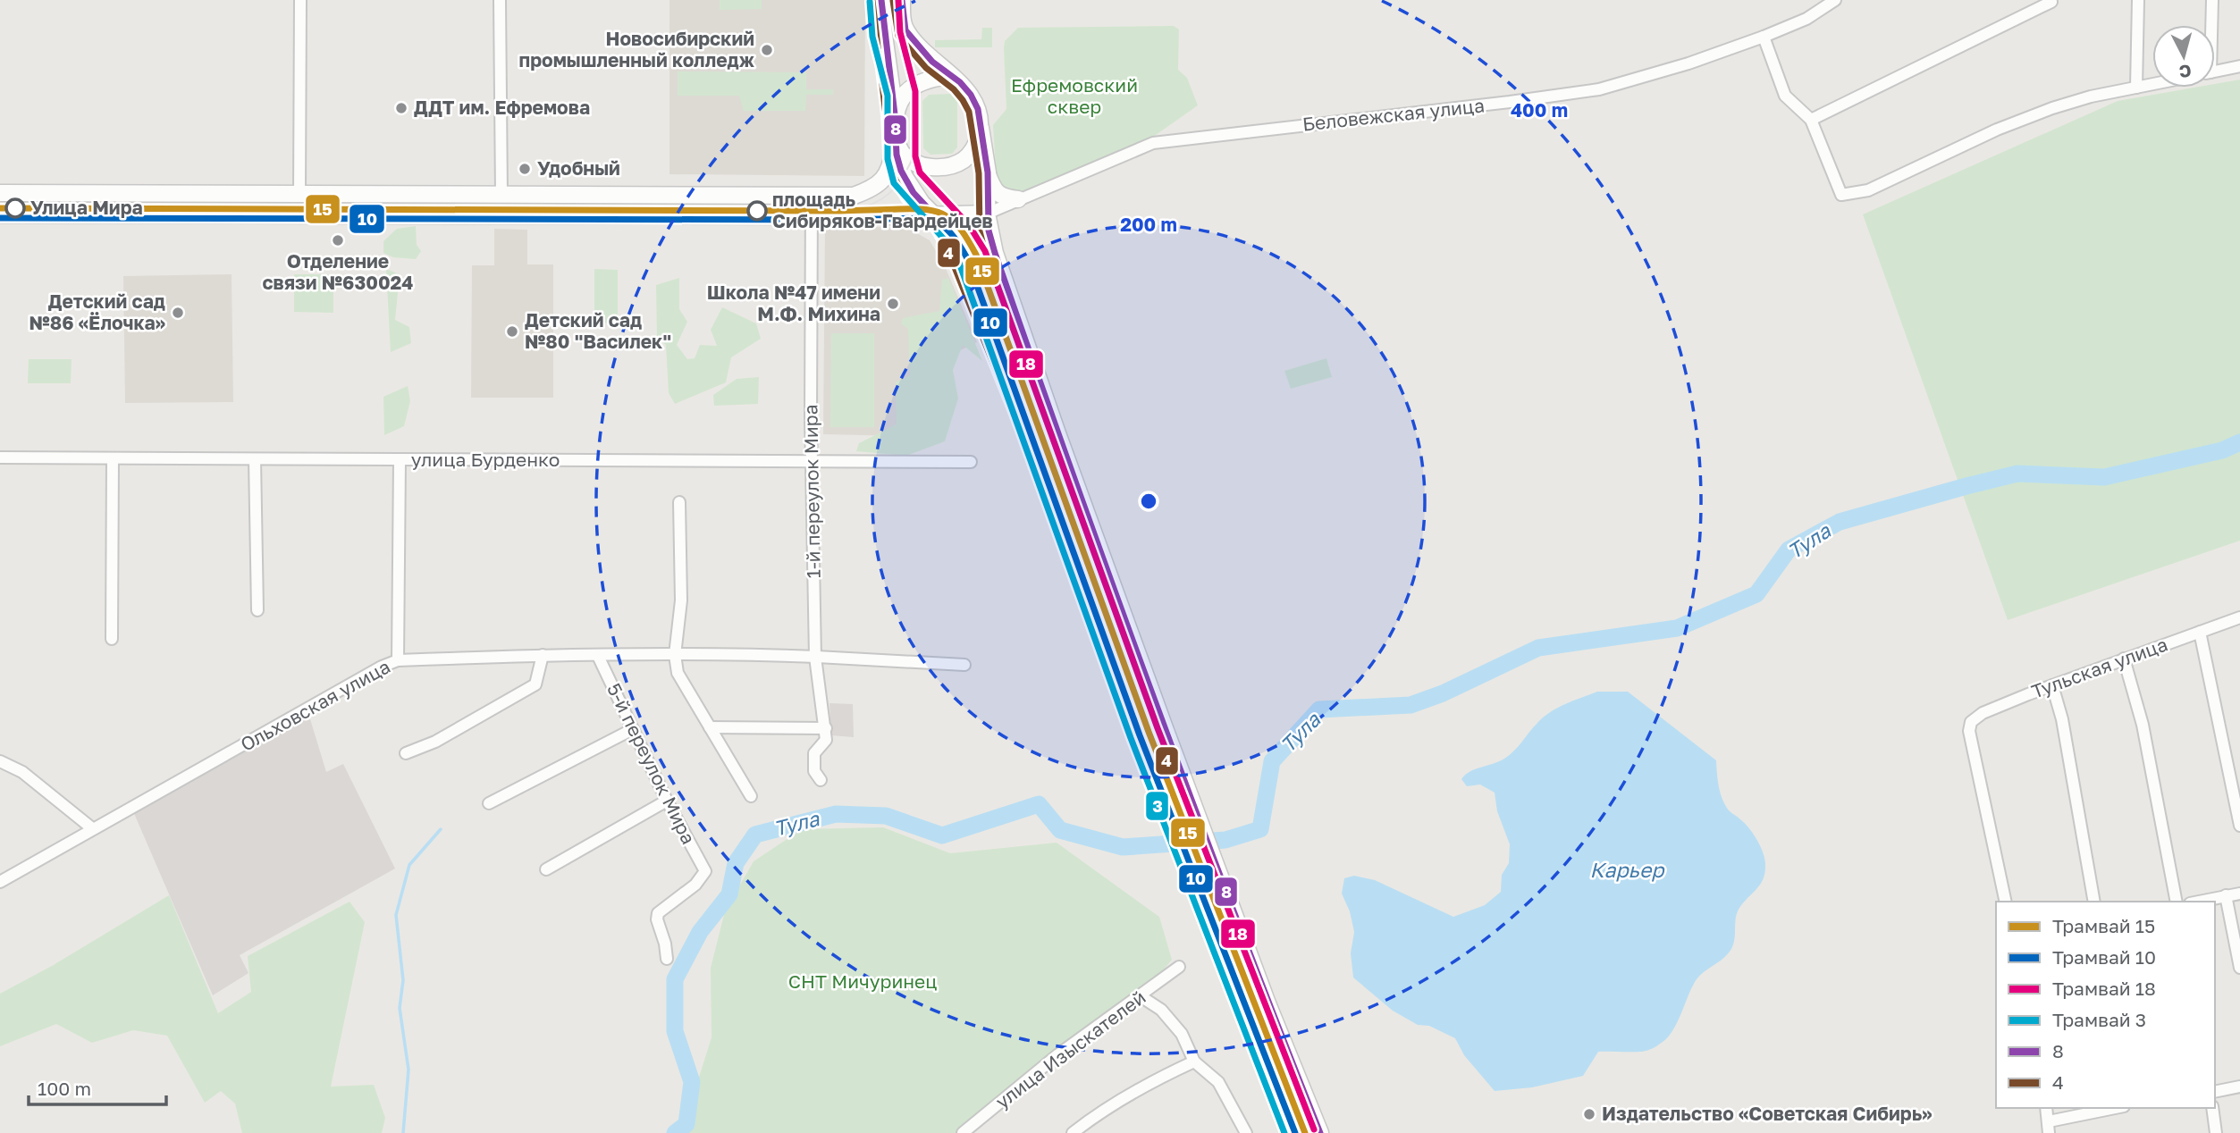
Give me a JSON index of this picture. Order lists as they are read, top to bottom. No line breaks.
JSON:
{"streets":{"street":["Беловежская улица","улица Бурденко","1-й переулок Мира","Тульская улица","Ольховская улица","5-й переулок Мира","улица Изыскателей"]},"crossings":[["улица Бурденко","1-й переулок Мира"],["1-й переулок Мира","Ольховская улица"],["Ольховская улица","5-й переулок Мира"]],"water":["Тула","Карьер"],"parks":["Ефремовский сквер","СНТ Мичуринец"],"places":["Новосибирский промышленный колледж","ДДТ им. Ефремова","Удобный","Улица Мира","площадь Сибиряков-Гвардейцев","Отделение связи №630024","Школа №47 имени М.Ф. Михина","Детский сад №86 «Ёлочка»","Детский сад №80 \"Василек\"","Издательство «Советская Сибирь»"],"lines":["tram line 18","transit line 8","transit line 4","tram line 3","tram line 15","tram line 10"],"legend":["Трамвай 15","Трамвай 10","Трамвай 18","Трамвай 3","8","4"],"scale_bar":"100 m","north":"bottom","rings":["400 m","200 m"]}
